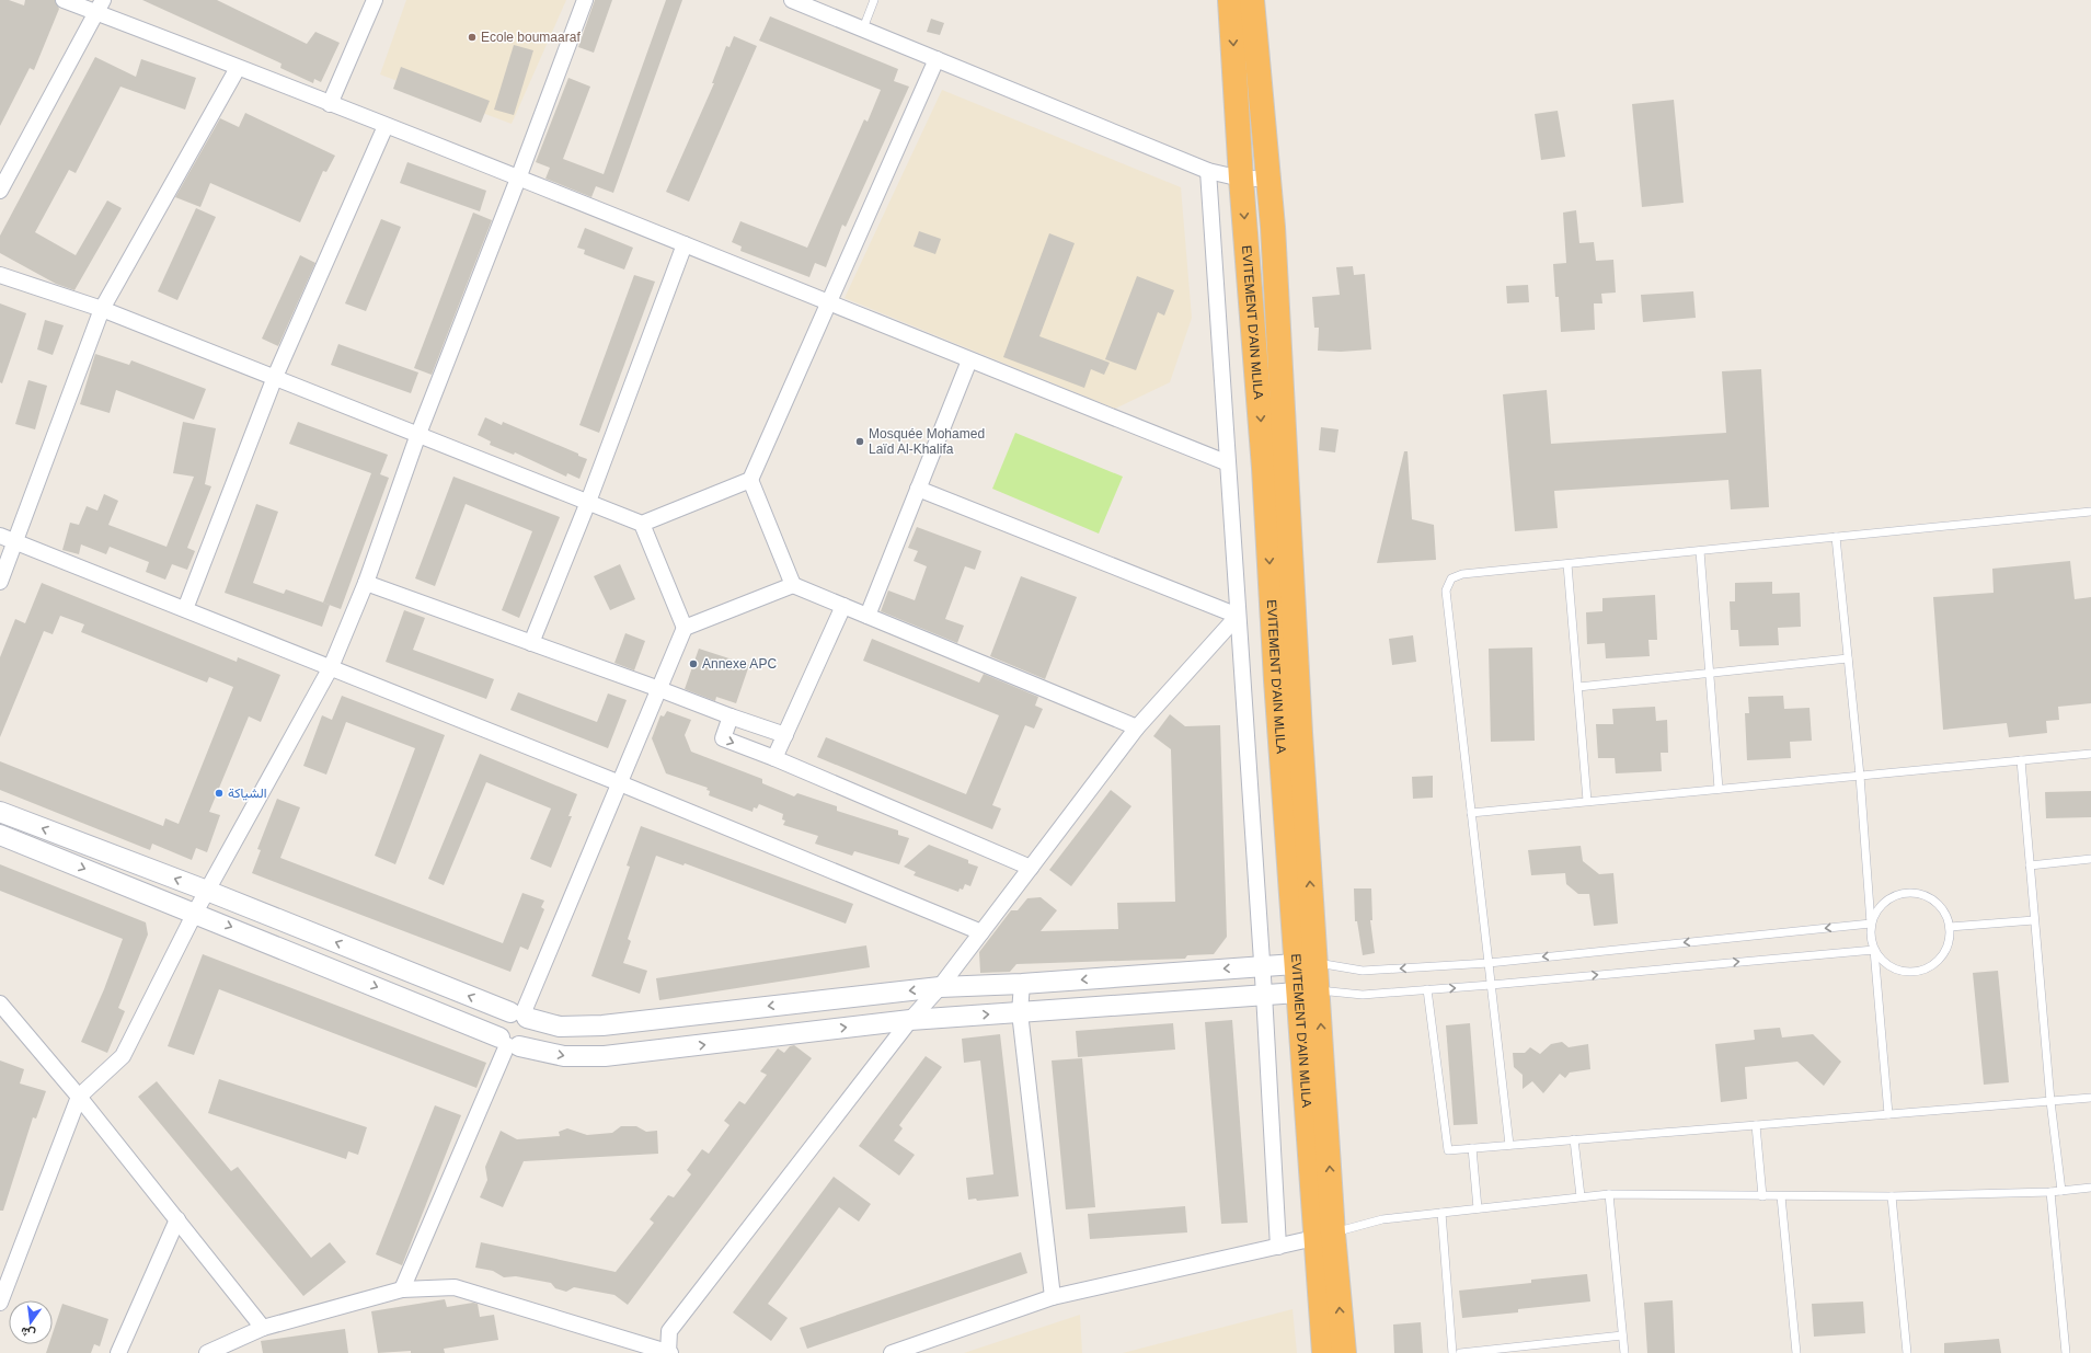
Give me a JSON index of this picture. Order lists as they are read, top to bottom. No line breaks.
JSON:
{"streets":{"highway":["EVITEMENT D'AIN MLILA"]},"places":["Ecole boumaaraf","Mosquée Mohamed Laïd Al-Khalifa","Annexe APC","الشياكة"],"north":"bottom"}
